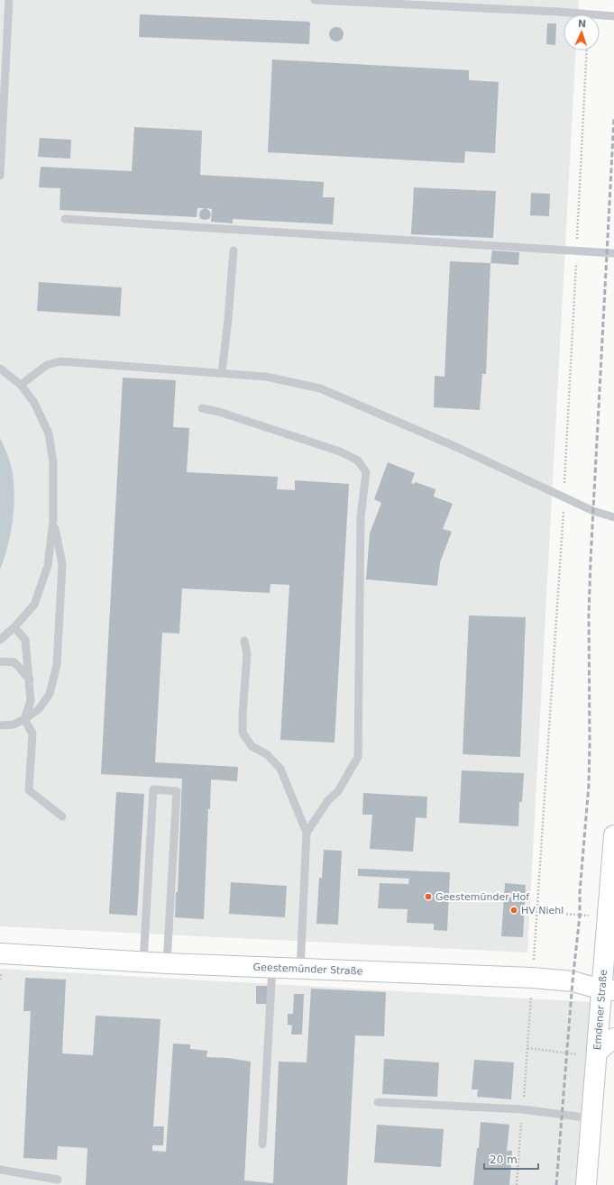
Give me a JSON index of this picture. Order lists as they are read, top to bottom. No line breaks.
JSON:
{"streets":{"street":["Geestemünder Straße","Emdener Straße"]},"crossings":[["Geestemünder Straße","Emdener Straße"]],"places":["Geestemünder Hof","HV Niehl"],"scale_bar":"20 m","north":"top"}
